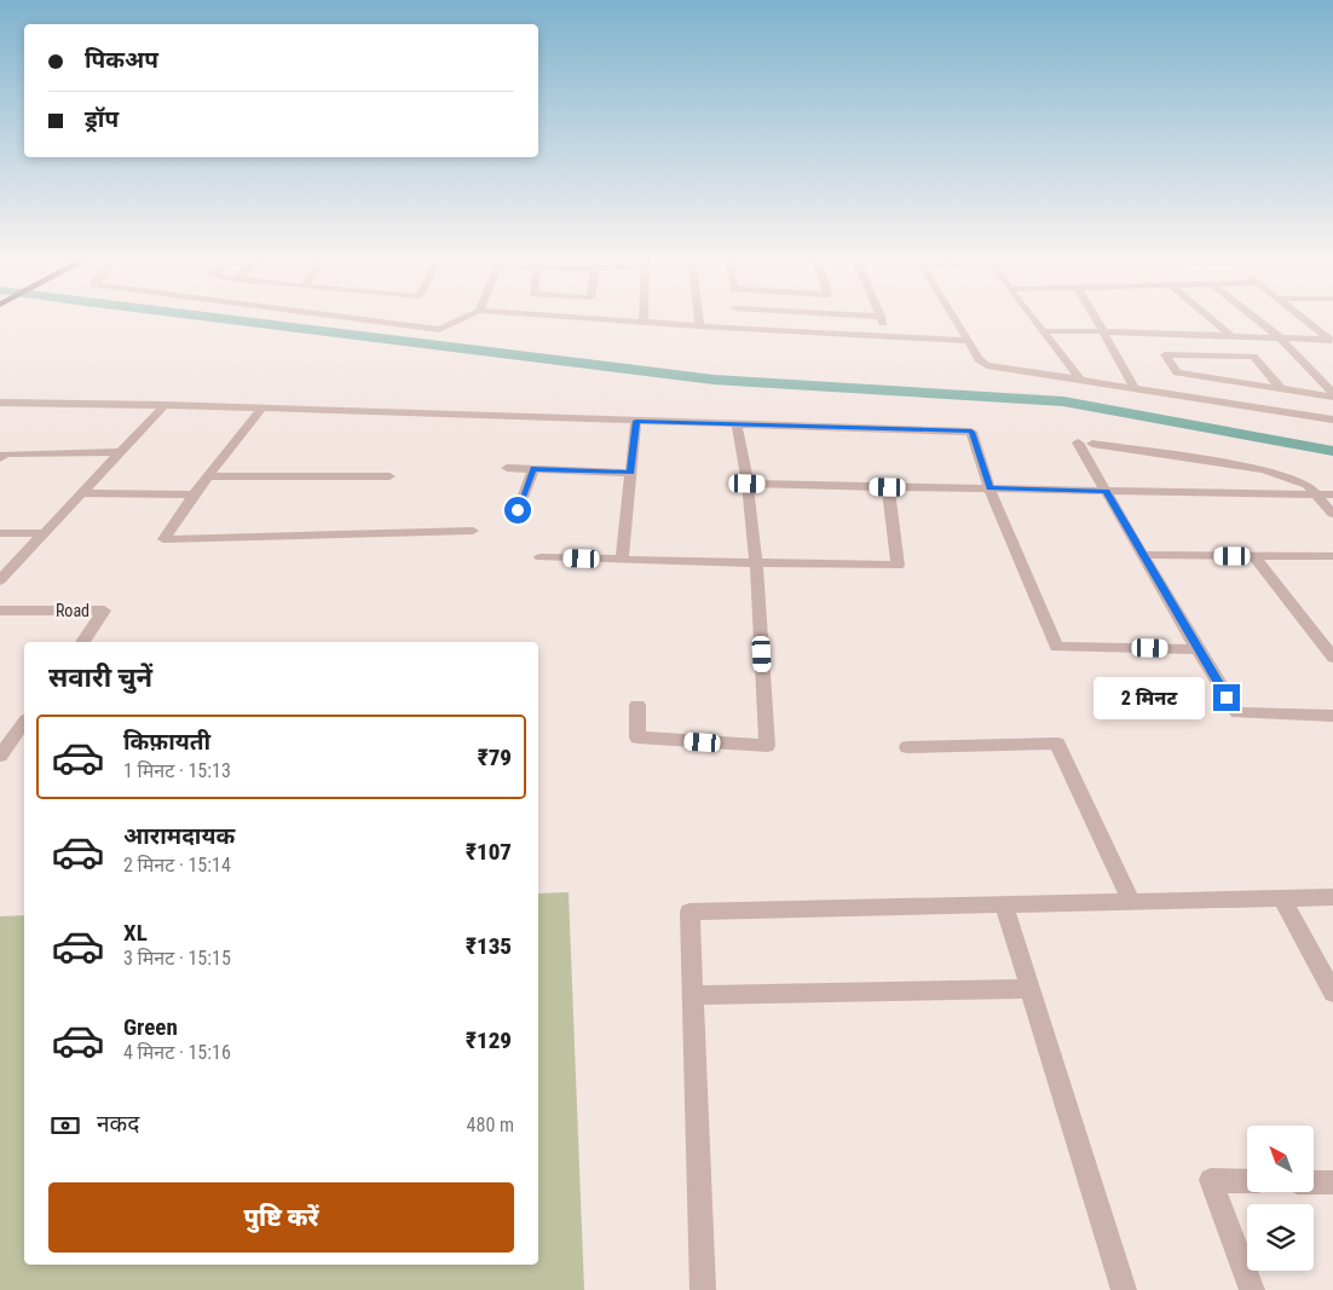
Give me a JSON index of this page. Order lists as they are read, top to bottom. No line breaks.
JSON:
{"streets":{"street":["Road"]},"north":"top left","page":{"banner":["पिकअप","ड्रॉप"],"heading":"सवारी चुनें","bubble":"2 मिनट","list":[{"name":"किफ़ायती","note":"1 मिनट · 15:13","value":"₹79"},{"name":"आरामदायक","note":"2 मिनट · 15:14","value":"₹107"},{"name":"XL","note":"3 मिनट · 15:15","value":"₹135"},{"name":"Green","note":"4 मिनट · 15:16","value":"₹129"}],"pay":["नकद","480 m"],"buttons":"पुष्टि करें"}}
